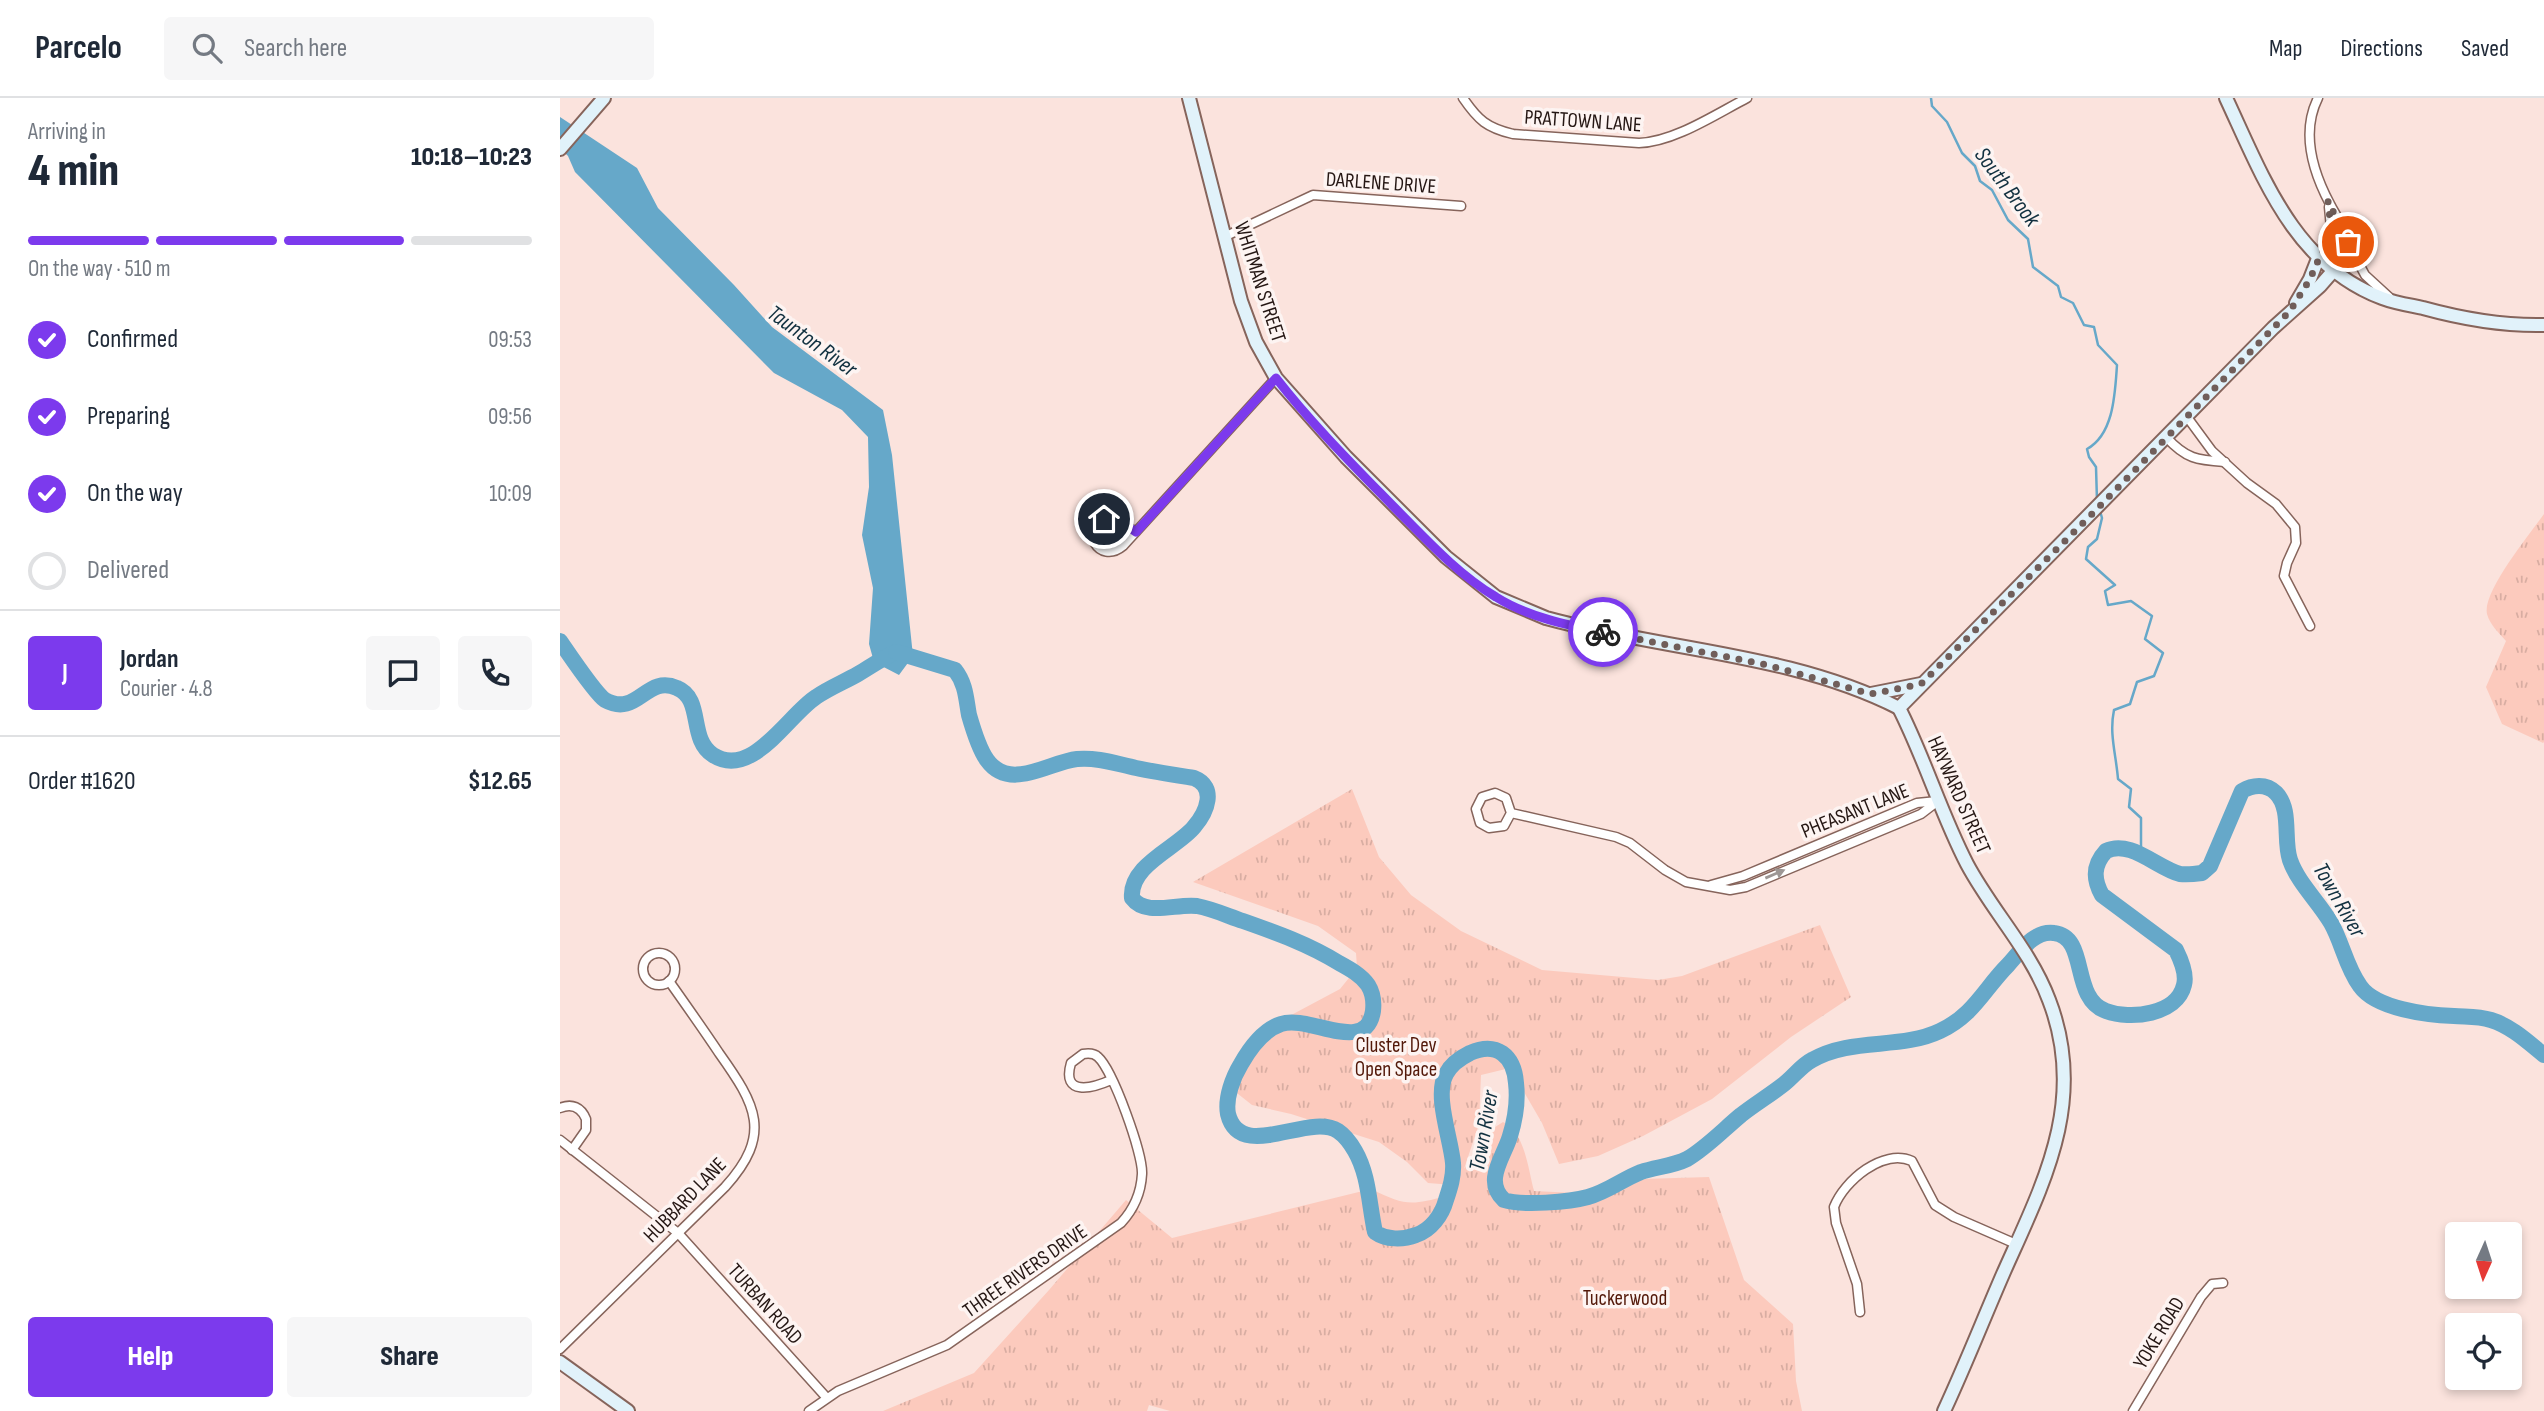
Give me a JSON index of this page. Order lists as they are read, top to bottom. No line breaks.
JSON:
{"streets":{"street":["PRATTOWN LANE","DARLENE DRIVE","WHITMAN STREET","HAYWARD STREET","PHEASANT LANE","HUBBARD LANE","THREE RIVERS DRIVE","TURBAN ROAD","YOKE ROAD"]},"crossings":[["DARLENE DRIVE","WHITMAN STREET"],["WHITMAN STREET","HAYWARD STREET"],["HAYWARD STREET","PHEASANT LANE"],["HUBBARD LANE","TURBAN ROAD"],["THREE RIVERS DRIVE","TURBAN ROAD"]],"water":["South Brook","Taunton River","Town River"],"parks":["Cluster Dev Open Space","Tuckerwood"],"north":"bottom","page":{"header":"Parcelo","search":"Search here","nav":["Map","Directions","Saved"],"heading":["4 min","Arriving in","10:18–10:23"],"panel":["Jordan","Courier · 4.8","Order #1620","$12.65"],"bar":"On the way · 510 m","list":[["Confirmed","09:53"],["Preparing","09:56"],["On the way","10:09"],"Delivered"],"round":"J","buttons":["Help","Share"]}}
